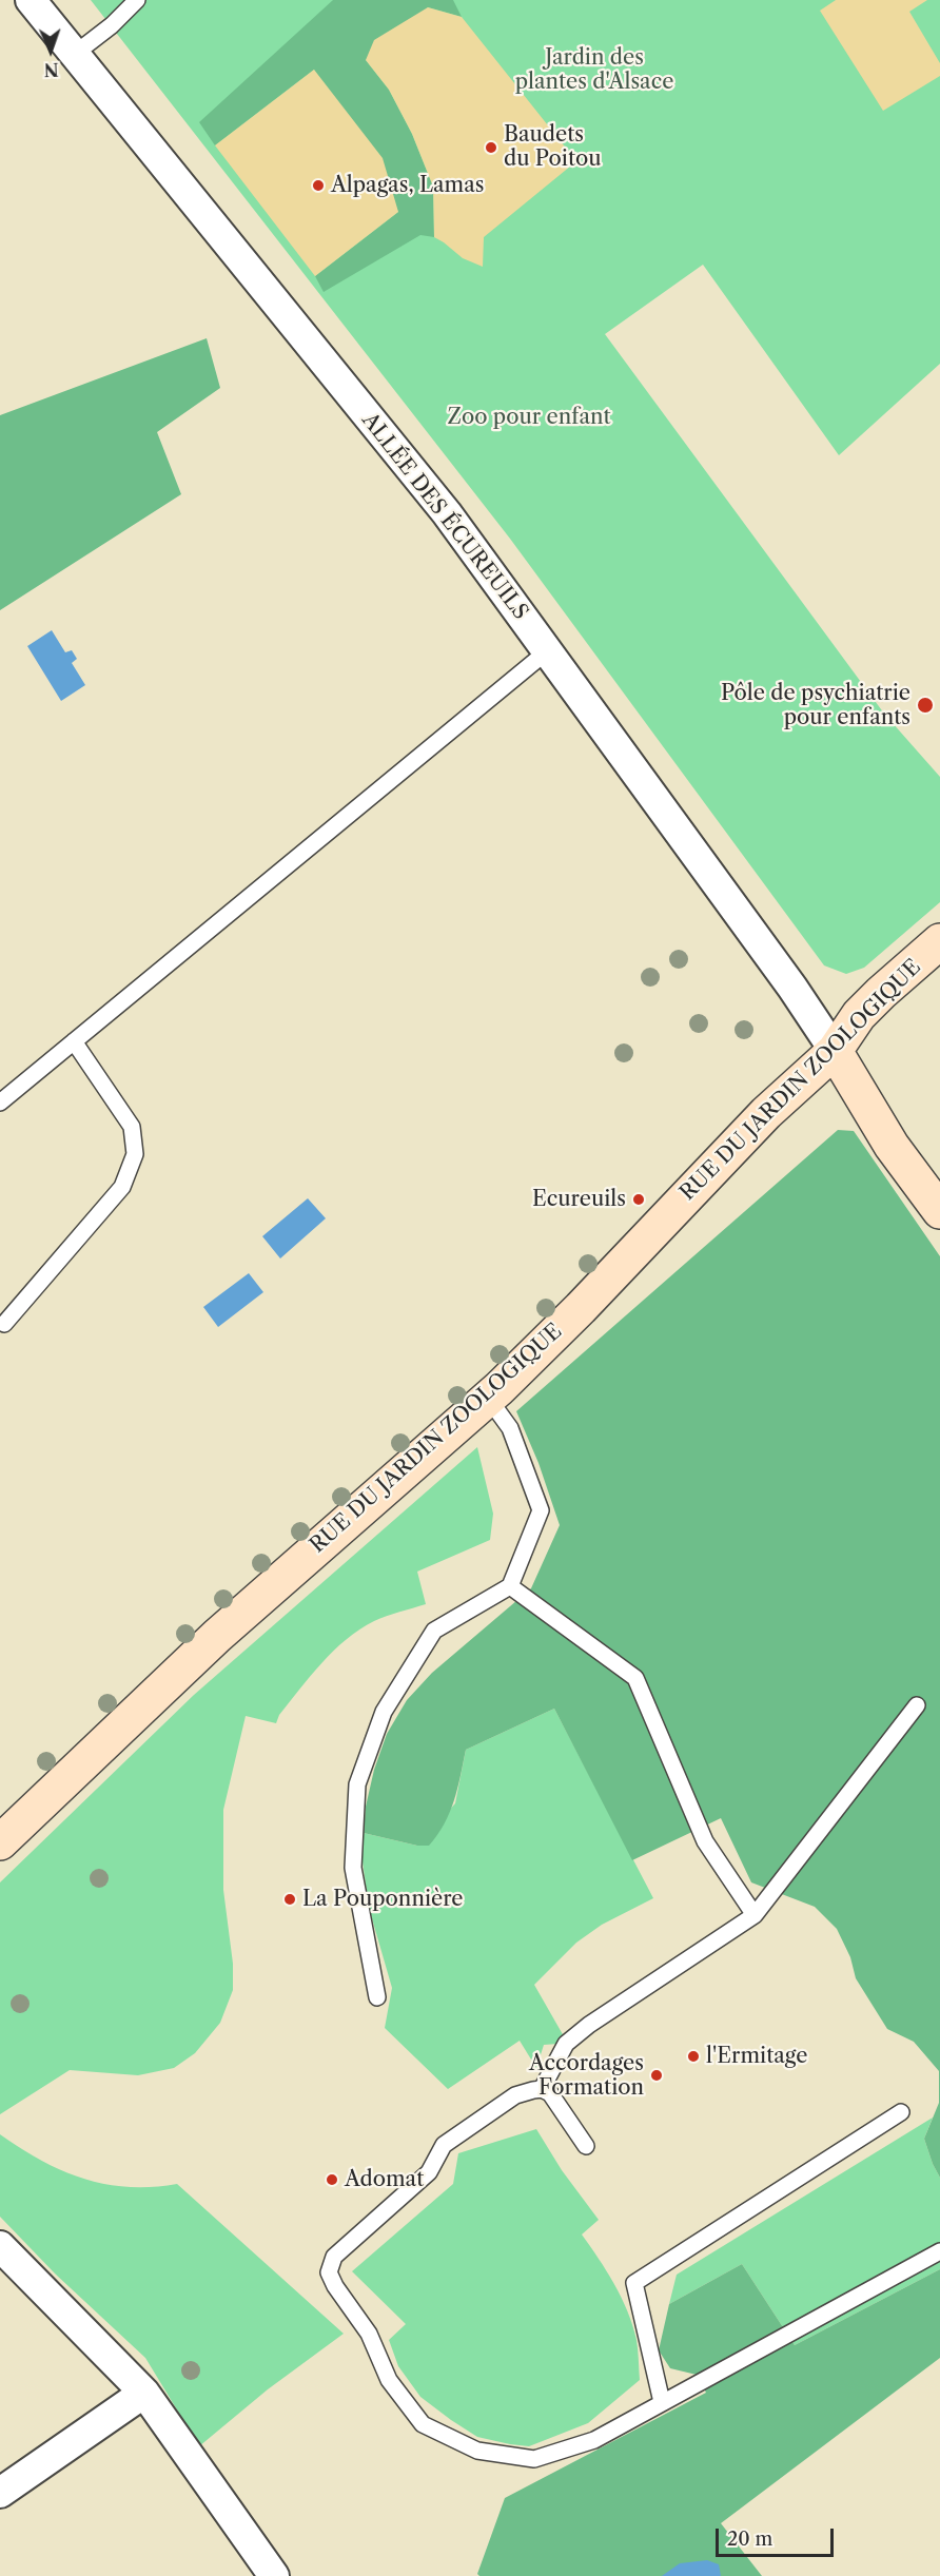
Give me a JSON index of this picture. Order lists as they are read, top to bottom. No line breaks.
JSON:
{"streets":{"main road":["RUE DU JARDIN ZOOLOGIQUE"],"street":["ALLÉE DES ÉCUREUILS"]},"crossings":[["ALLÉE DES ÉCUREUILS","RUE DU JARDIN ZOOLOGIQUE"]],"parks":["Jardin des plantes d'Alsace","Zoo pour enfant"],"places":["Baudets du Poitou","Alpagas, Lamas","Pôle de psychiatrie pour enfants","Ecureuils","La Pouponnière","l'Ermitage","Accordages Formation","Adomat"],"scale_bar":"20 m","north":"bottom"}
